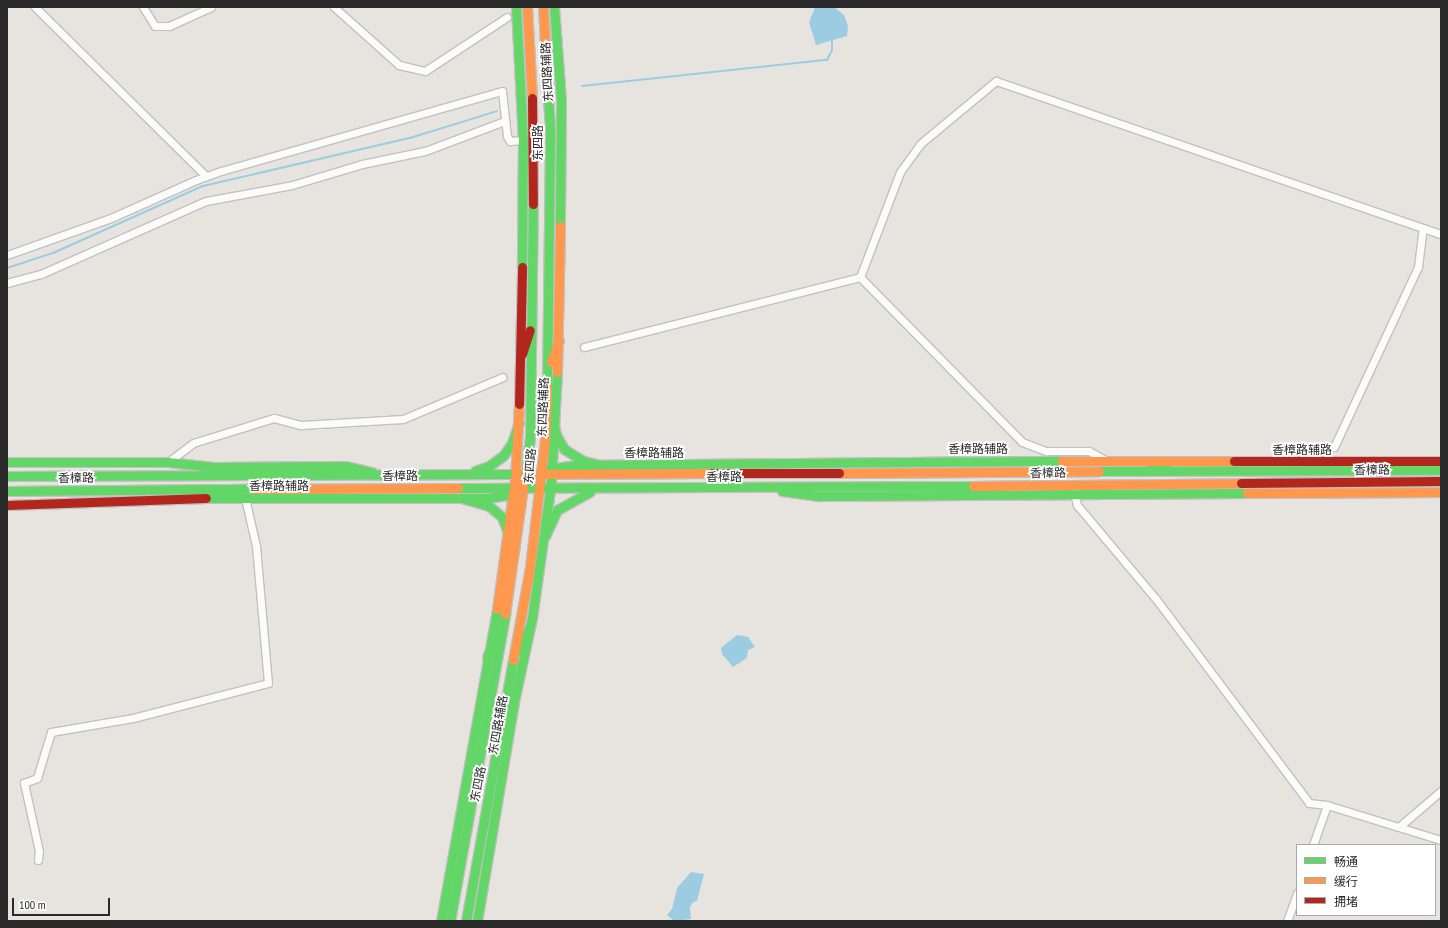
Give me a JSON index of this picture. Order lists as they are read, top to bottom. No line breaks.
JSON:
{"streets":{"main road":["东四路辅路","东四路","香樟路辅路","香樟路"]},"crossings":[["东四路辅路","香樟路辅路"],["东四路辅路","香樟路"],["东四路","香樟路"],["香樟路辅路","香樟路"]],"legend":["畅通","缓行","拥堵"],"scale_bar":"100 m"}
